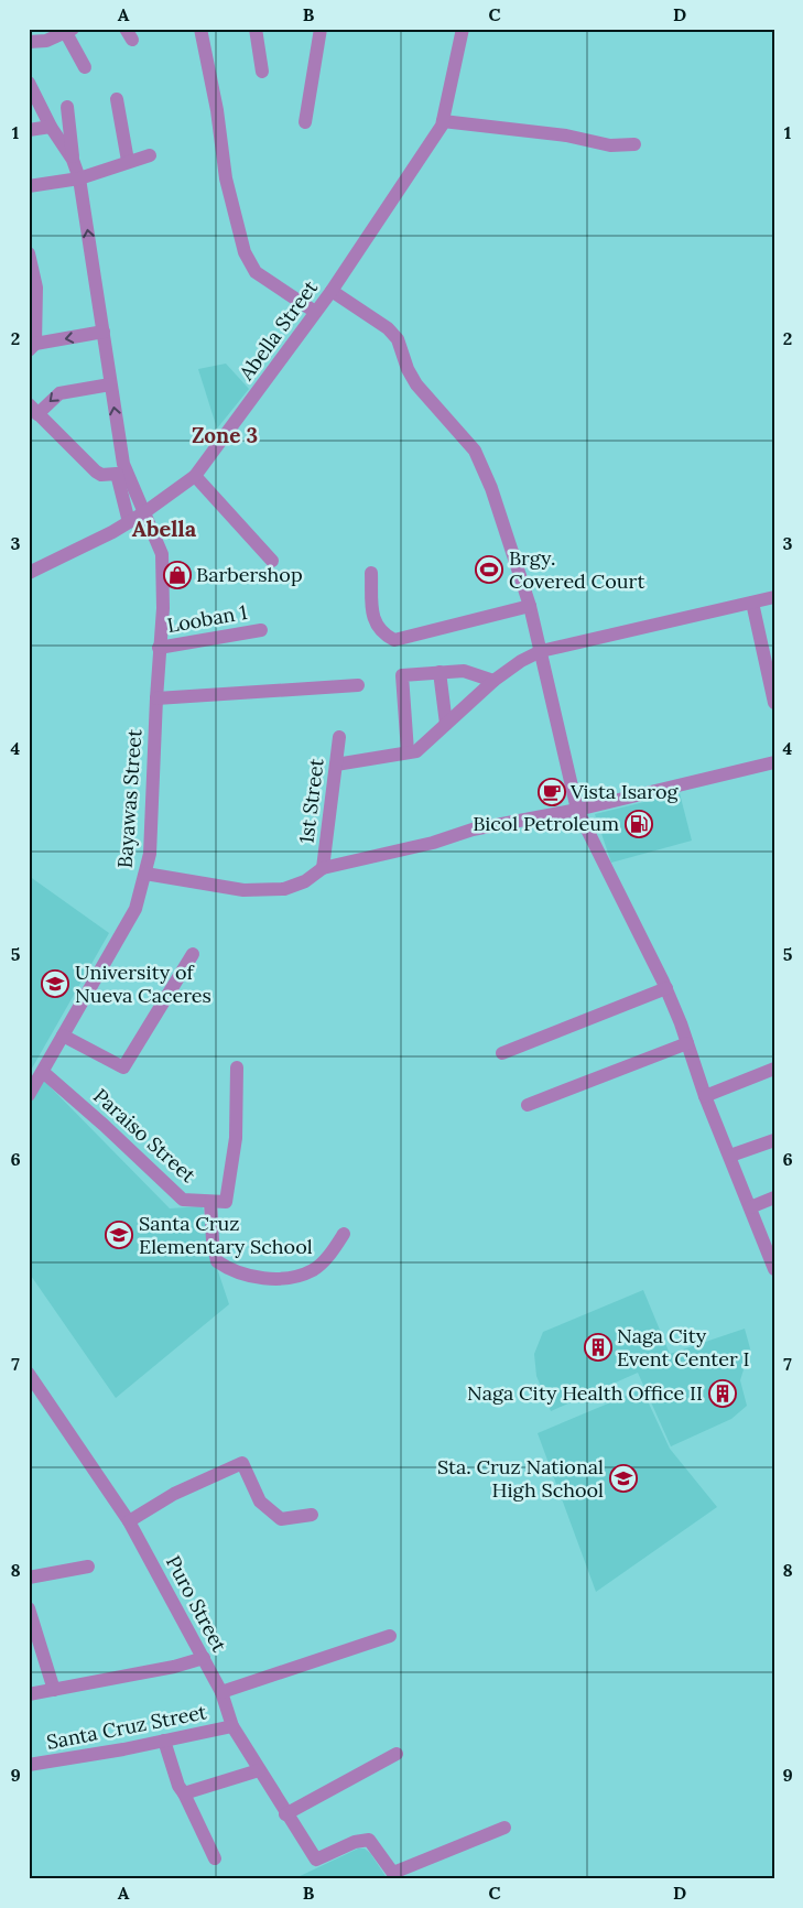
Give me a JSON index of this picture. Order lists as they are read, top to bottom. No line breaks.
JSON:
{"streets":{"street":["Abella Street","Looban 1","Bayawas Street","1st Street","Paraiso Street","Puro Street","Santa Cruz Street"]},"crossings":[["Abella Street","Bayawas Street"],["Looban 1","Bayawas Street"],["Bayawas Street","Paraiso Street"],["Puro Street","Santa Cruz Street"]],"districts":["Zone 3","Abella"],"places":{"sports":["Brgy. Covered Court"],"shop":["Barbershop"],"cafe":["Vista Isarog"],"fuel station":["Bicol Petroleum"],"school or university":["University of Nueva Caceres","Santa Cruz Elementary School","Sta. Cruz National High School"],"building":["Naga City Event Center I","Naga City Health Office II"]},"grid":{"columns":["A","B","C","D"],"rows":["1","2","3","4","5","6","7","8","9"]}}
